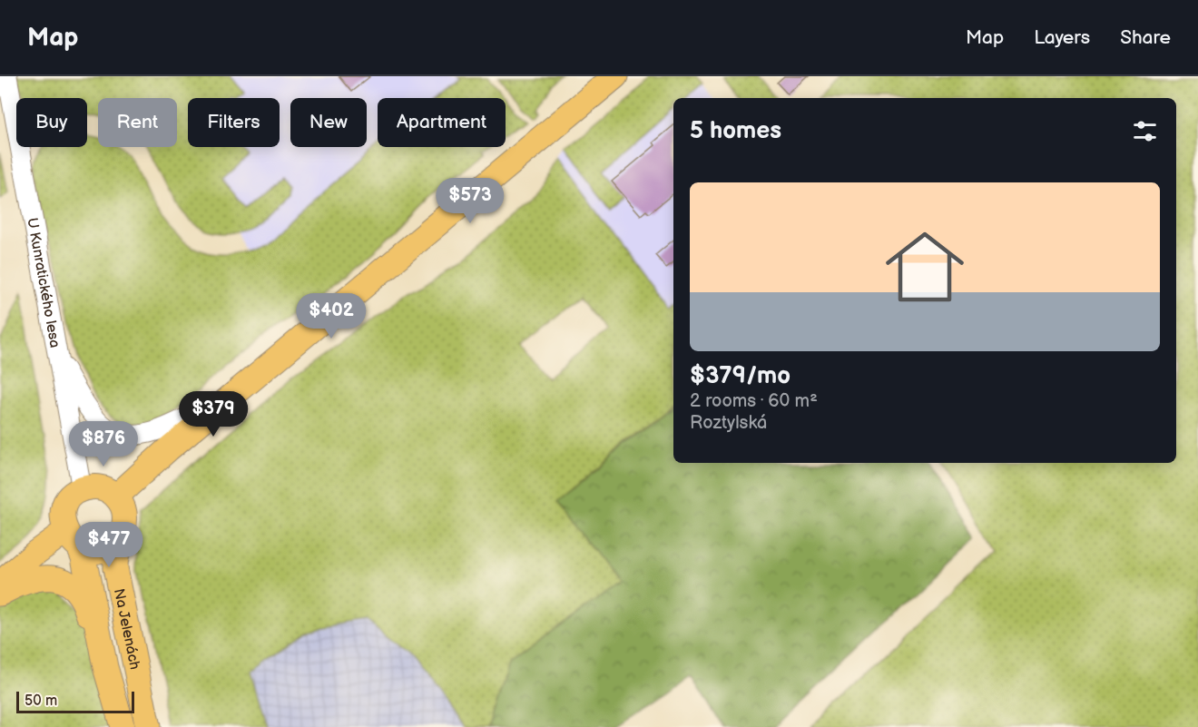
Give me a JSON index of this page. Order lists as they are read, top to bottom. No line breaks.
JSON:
{"streets":{"main road":["Na Jelenách"],"street":["U Kunratického lesa"]},"crossings":[["U Kunratického lesa","Na Jelenách"]],"scale_bar":"50 m","page":{"header":"Map","nav":["Map","Layers","Share"],"chip":["Buy","Rent","Filters","New","Apartment"],"heading":"5 homes","list":[{"name":"$379/mo","note":"2 rooms · 60 m² · Roztylská"}],"price":["$573","$402","$379","$876","$477"],"scale":"50 m"}}
